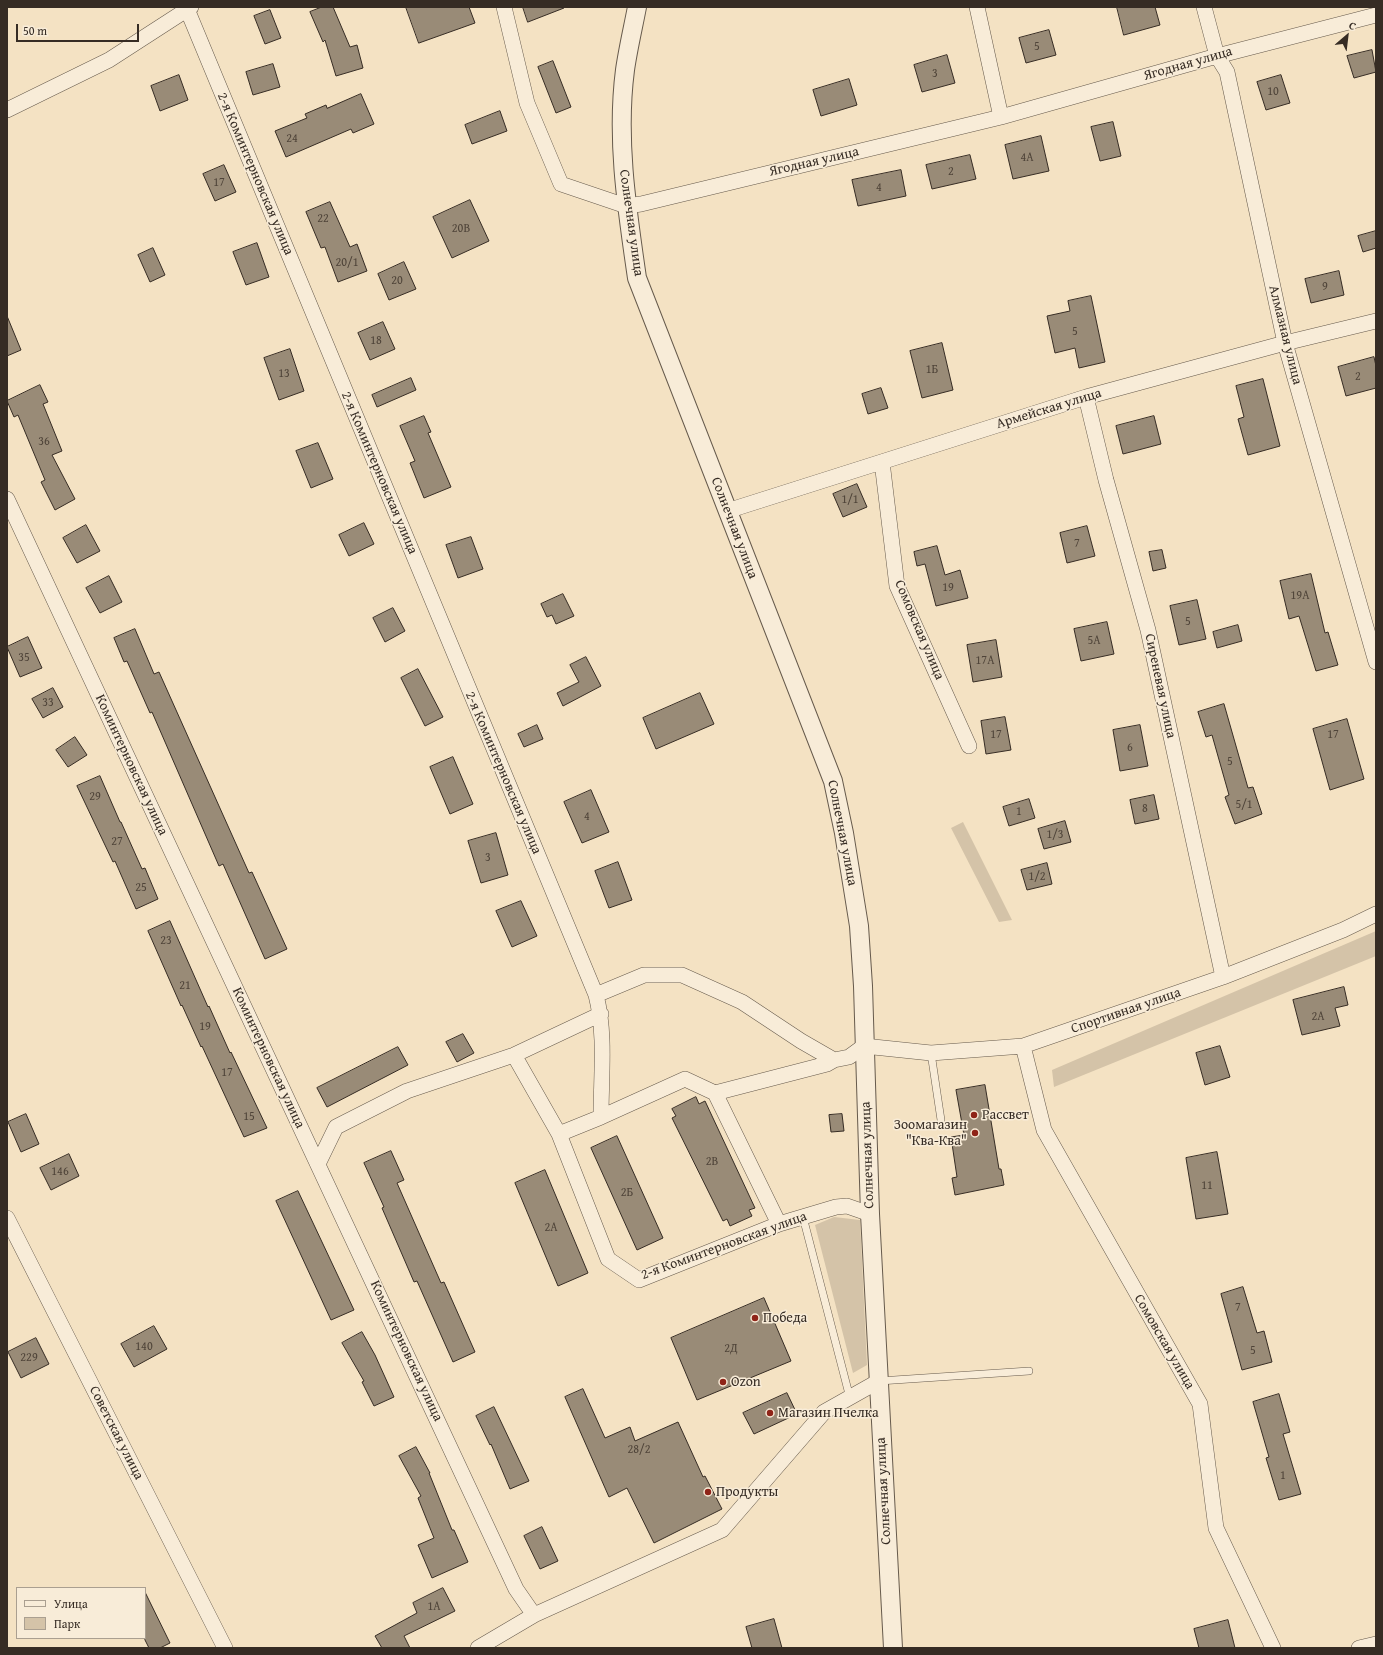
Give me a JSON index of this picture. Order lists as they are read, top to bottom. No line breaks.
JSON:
{"streets":{"street":["Ягодная улица","2-я Коминтерновская улица","Солнечная улица","Алмазная улица","Армейская улица","Сомовская улица","Сиреневая улица","Коминтерновская улица","Спортивная улица","Советская улица"]},"crossings":[["Ягодная улица","Солнечная улица"],["Ягодная улица","Алмазная улица"],["2-я Коминтерновская улица","Солнечная улица"],["Солнечная улица","Армейская улица"],["Солнечная улица","Спортивная улица"],["Алмазная улица","Армейская улица"],["Армейская улица","Сомовская улица"],["Армейская улица","Сиреневая улица"],["Сомовская улица","Спортивная улица"],["Сиреневая улица","Спортивная улица"]],"places":["Рассвет","Зоомагазин \"Ква-Ква\"","Победа","Ozon","Магазин Пчелка","Продукты"],"house_numbers":["5","3","10","24","4А","2","17","4","22","20В","20/1","20","9","5","18","1Б","13","2","36","1/1","7","19","19А","5","5А","35","17А","33","17","17","6","5","29","5/1","8","1","4","1/3","27","3","1/2","25","23","21","2А","19","17","15","2В","146","11","2Б","2А","7","140","2Д","5","229","28/2","1","1А"],"legend":["Улица","Парк"],"scale_bar":"50 m","north":"top right"}
